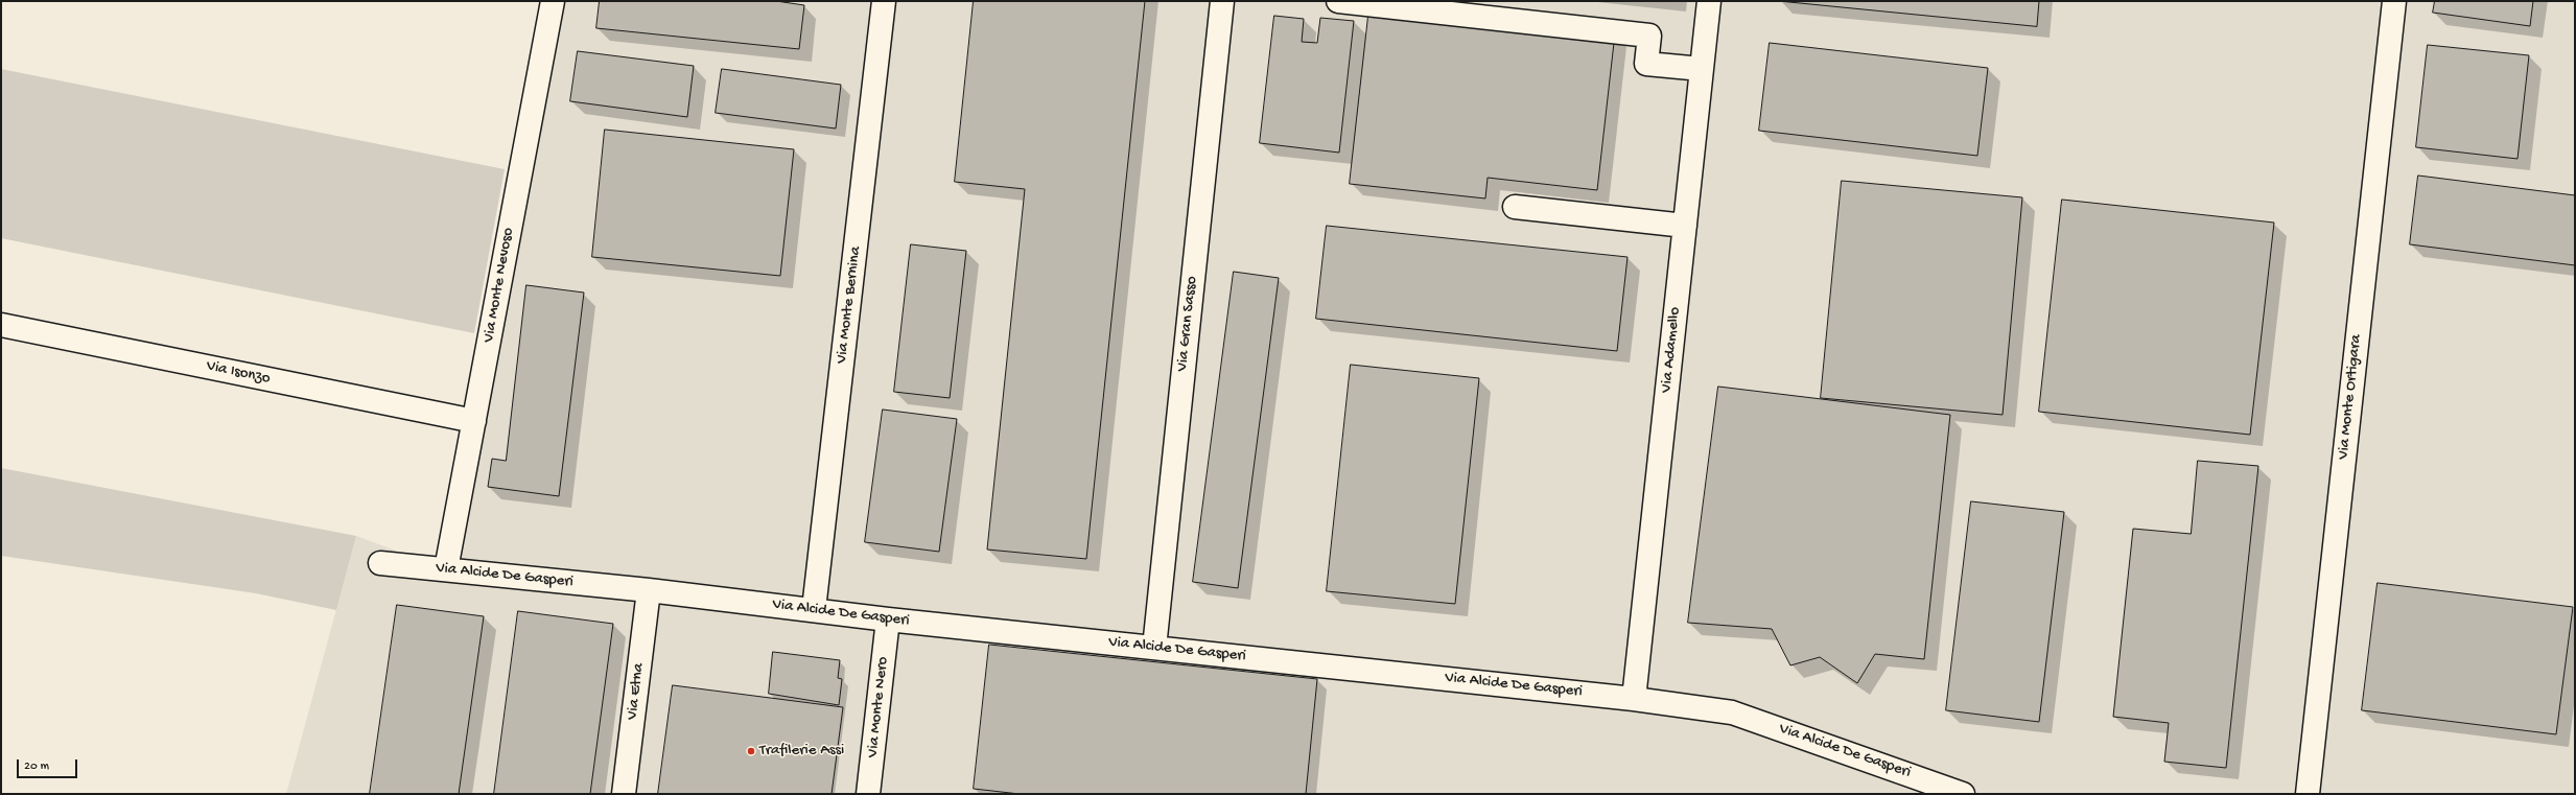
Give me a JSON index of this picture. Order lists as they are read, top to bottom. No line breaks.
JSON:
{"streets":{"street":["Via Monte Nevoso","Via Monte Bernina","Via Gran Sasso","Via Adamello","Via Isonzo","Via Monte Ortigara","Via Alcide De Gasperi","Via Etna","Via Monte Nero"]},"crossings":[["Via Monte Nevoso","Via Isonzo"],["Via Monte Nevoso","Via Alcide De Gasperi"],["Via Monte Bernina","Via Alcide De Gasperi"],["Via Gran Sasso","Via Alcide De Gasperi"],["Via Adamello","Via Alcide De Gasperi"],["Via Alcide De Gasperi","Via Etna"],["Via Alcide De Gasperi","Via Monte Nero"]],"places":["Trafilerie Assi"],"scale_bar":"20 m"}
